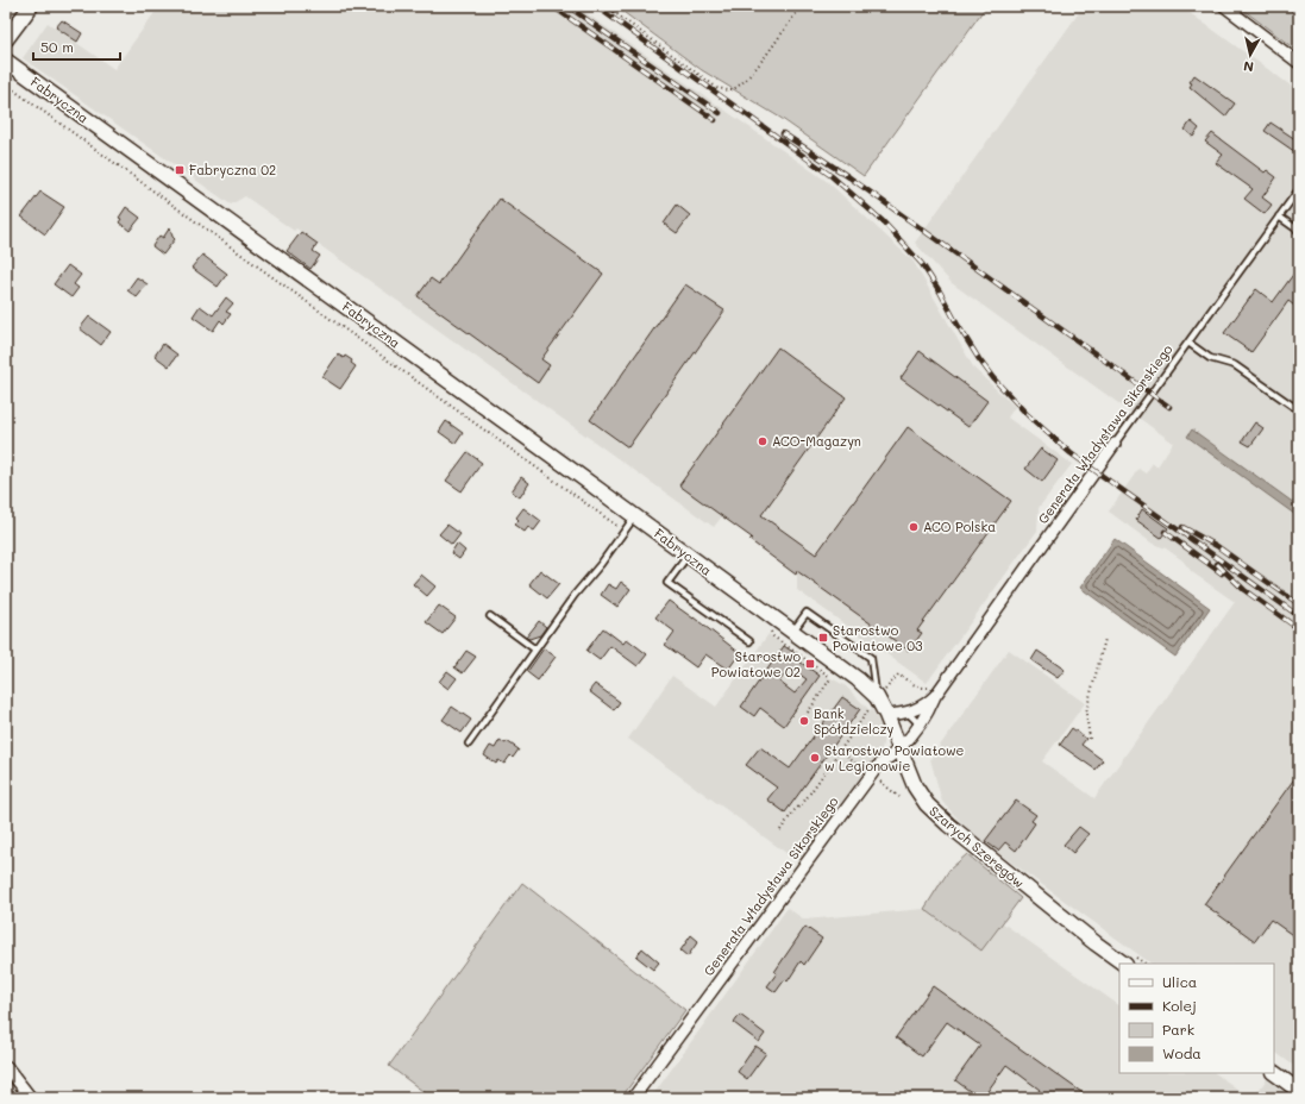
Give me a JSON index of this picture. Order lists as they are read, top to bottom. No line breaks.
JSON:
{"streets":{"street":["Fabryczna","Generała Władysława Sikorskiego","Szarych Szeregów"]},"crossings":[["Fabryczna","Szarych Szeregów"],["Generała Władysława Sikorskiego","Szarych Szeregów"]],"places":{"transit":["Fabryczna 02","Starostwo Powiatowe 03","Starostwo Powiatowe 02"],"other":["ACO-Magazyn","ACO Polska","Bank Spółdzielczy","Starostwo Powiatowe w Legionowie"]},"legend":["Ulica","Kolej","Park","Woda"],"scale_bar":"50 m","north":"bottom"}
